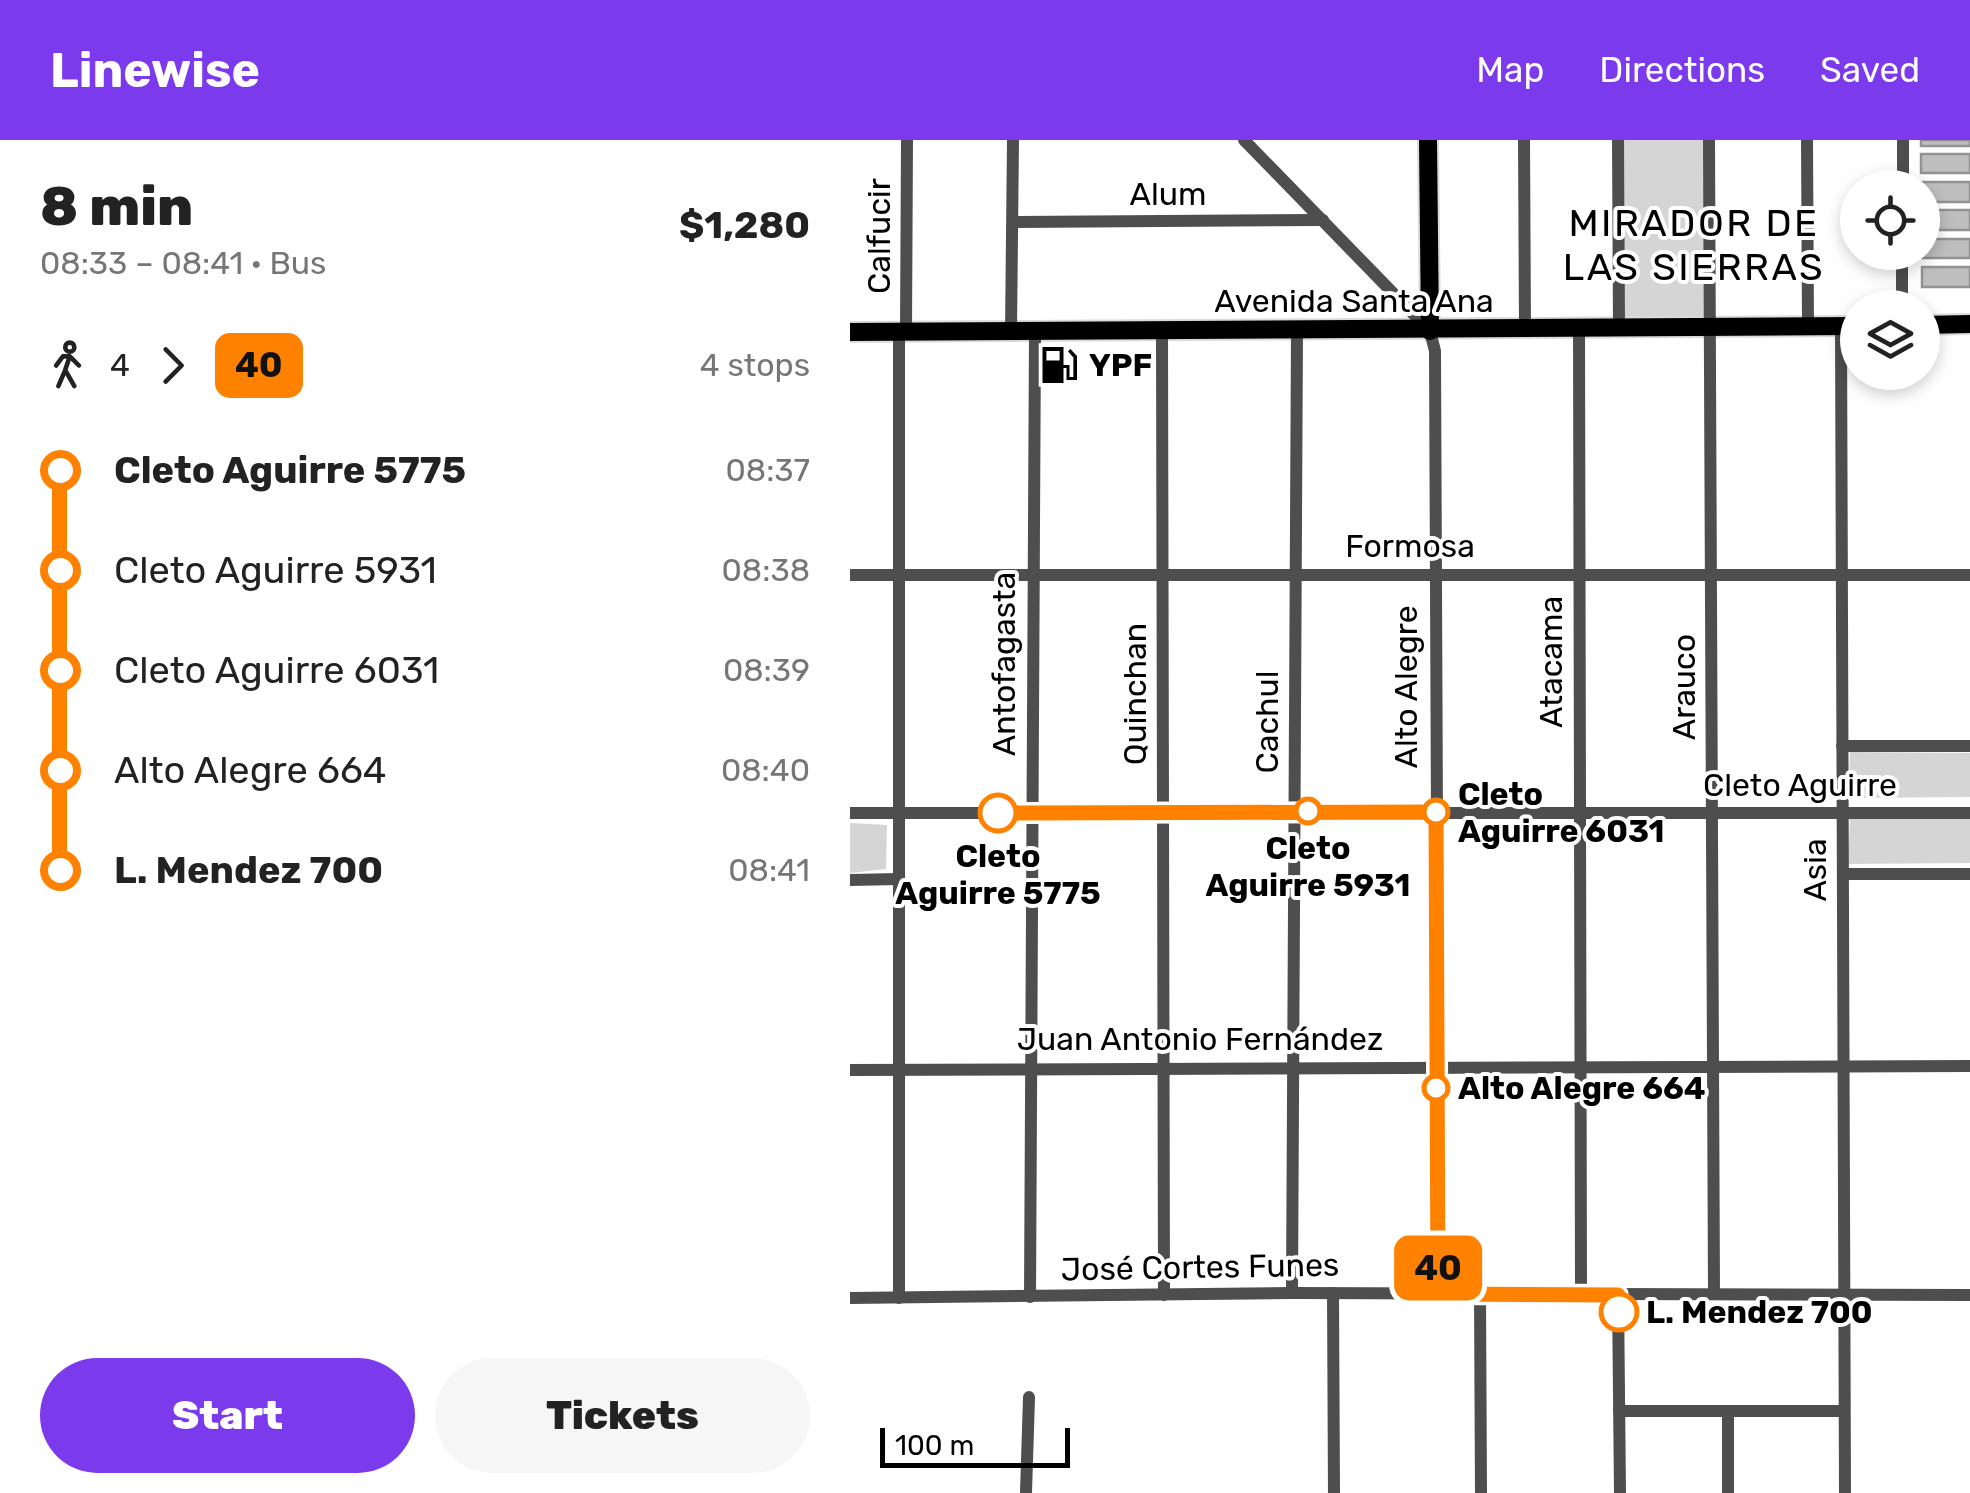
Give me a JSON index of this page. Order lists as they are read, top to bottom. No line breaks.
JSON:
{"streets":{"main road":["Avenida Santa Ana","Alto Alegre"],"street":["Alum","Calfucir","Formosa","Atacama","Antofagasta","Arauco","Quinchan","Cachul","Cleto Aguirre","Asia","Juan Antonio Fernández","José Cortes Funes"]},"crossings":[["Calfucir","Avenida Santa Ana"],["Calfucir","Formosa"],["Calfucir","Cleto Aguirre"],["Calfucir","Juan Antonio Fernández"],["Calfucir","José Cortes Funes"],["Avenida Santa Ana","Atacama"],["Avenida Santa Ana","Antofagasta"],["Avenida Santa Ana","Alto Alegre"],["Avenida Santa Ana","Arauco"],["Avenida Santa Ana","Quinchan"],["Avenida Santa Ana","Cachul"],["Formosa","Atacama"],["Formosa","Antofagasta"],["Formosa","Alto Alegre"],["Formosa","Arauco"],["Formosa","Quinchan"],["Formosa","Cachul"],["Formosa","Asia"],["Atacama","Cleto Aguirre"],["Atacama","Juan Antonio Fernández"],["Atacama","José Cortes Funes"],["Antofagasta","Cleto Aguirre"],["Antofagasta","Juan Antonio Fernández"],["Antofagasta","José Cortes Funes"],["Alto Alegre","Cleto Aguirre"],["Alto Alegre","Juan Antonio Fernández"],["Alto Alegre","José Cortes Funes"],["Arauco","Cleto Aguirre"],["Arauco","Juan Antonio Fernández"],["Arauco","José Cortes Funes"],["Quinchan","Cleto Aguirre"],["Quinchan","Juan Antonio Fernández"],["Quinchan","José Cortes Funes"],["Cachul","Cleto Aguirre"],["Cachul","Juan Antonio Fernández"],["Cachul","José Cortes Funes"],["Cleto Aguirre","Asia"],["Asia","Juan Antonio Fernández"],["Asia","José Cortes Funes"]],"districts":["MIRADOR DE LAS SIERRAS"],"places":{"fuel station":["YPF"],"other":["Cleto Aguirre 5931","Cleto Aguirre 6031","Cleto Aguirre 5775","Alto Alegre 664","L. Mendez 700"]},"lines":["bus line 40"],"scale_bar":"100 m","page":{"header":"Linewise","nav":["Map","Directions","Saved"],"heading":["8 min","08:33 – 08:41 · Bus","$1,280"],"on_map":"40","legs":["4","40","4 stops"],"list":[{"name":"Cleto Aguirre 5775","value":"08:37"},{"name":"Cleto Aguirre 5931","value":"08:38"},{"name":"Cleto Aguirre 6031","value":"08:39"},{"name":"Alto Alegre 664","value":"08:40"},{"name":"L. Mendez 700","value":"08:41"}],"buttons":["Start","Tickets"],"scale":"100 m"}}
